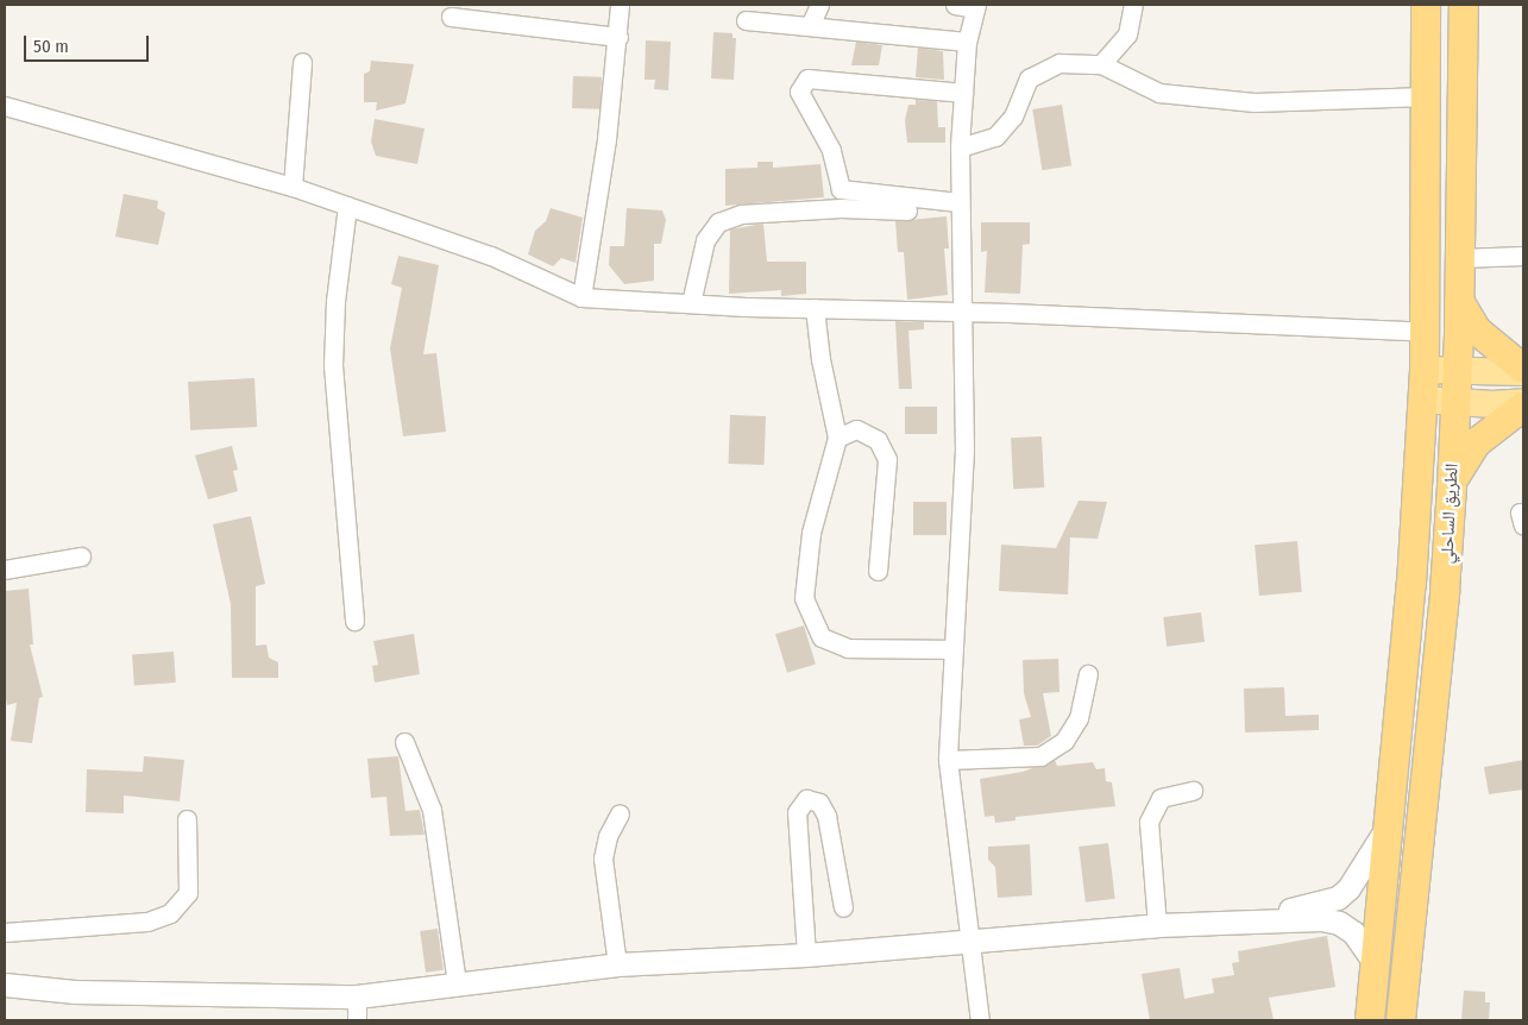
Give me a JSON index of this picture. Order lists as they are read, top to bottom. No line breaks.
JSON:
{"streets":{"highway":["الطريق الساحلي"]},"scale_bar":"50 m"}
